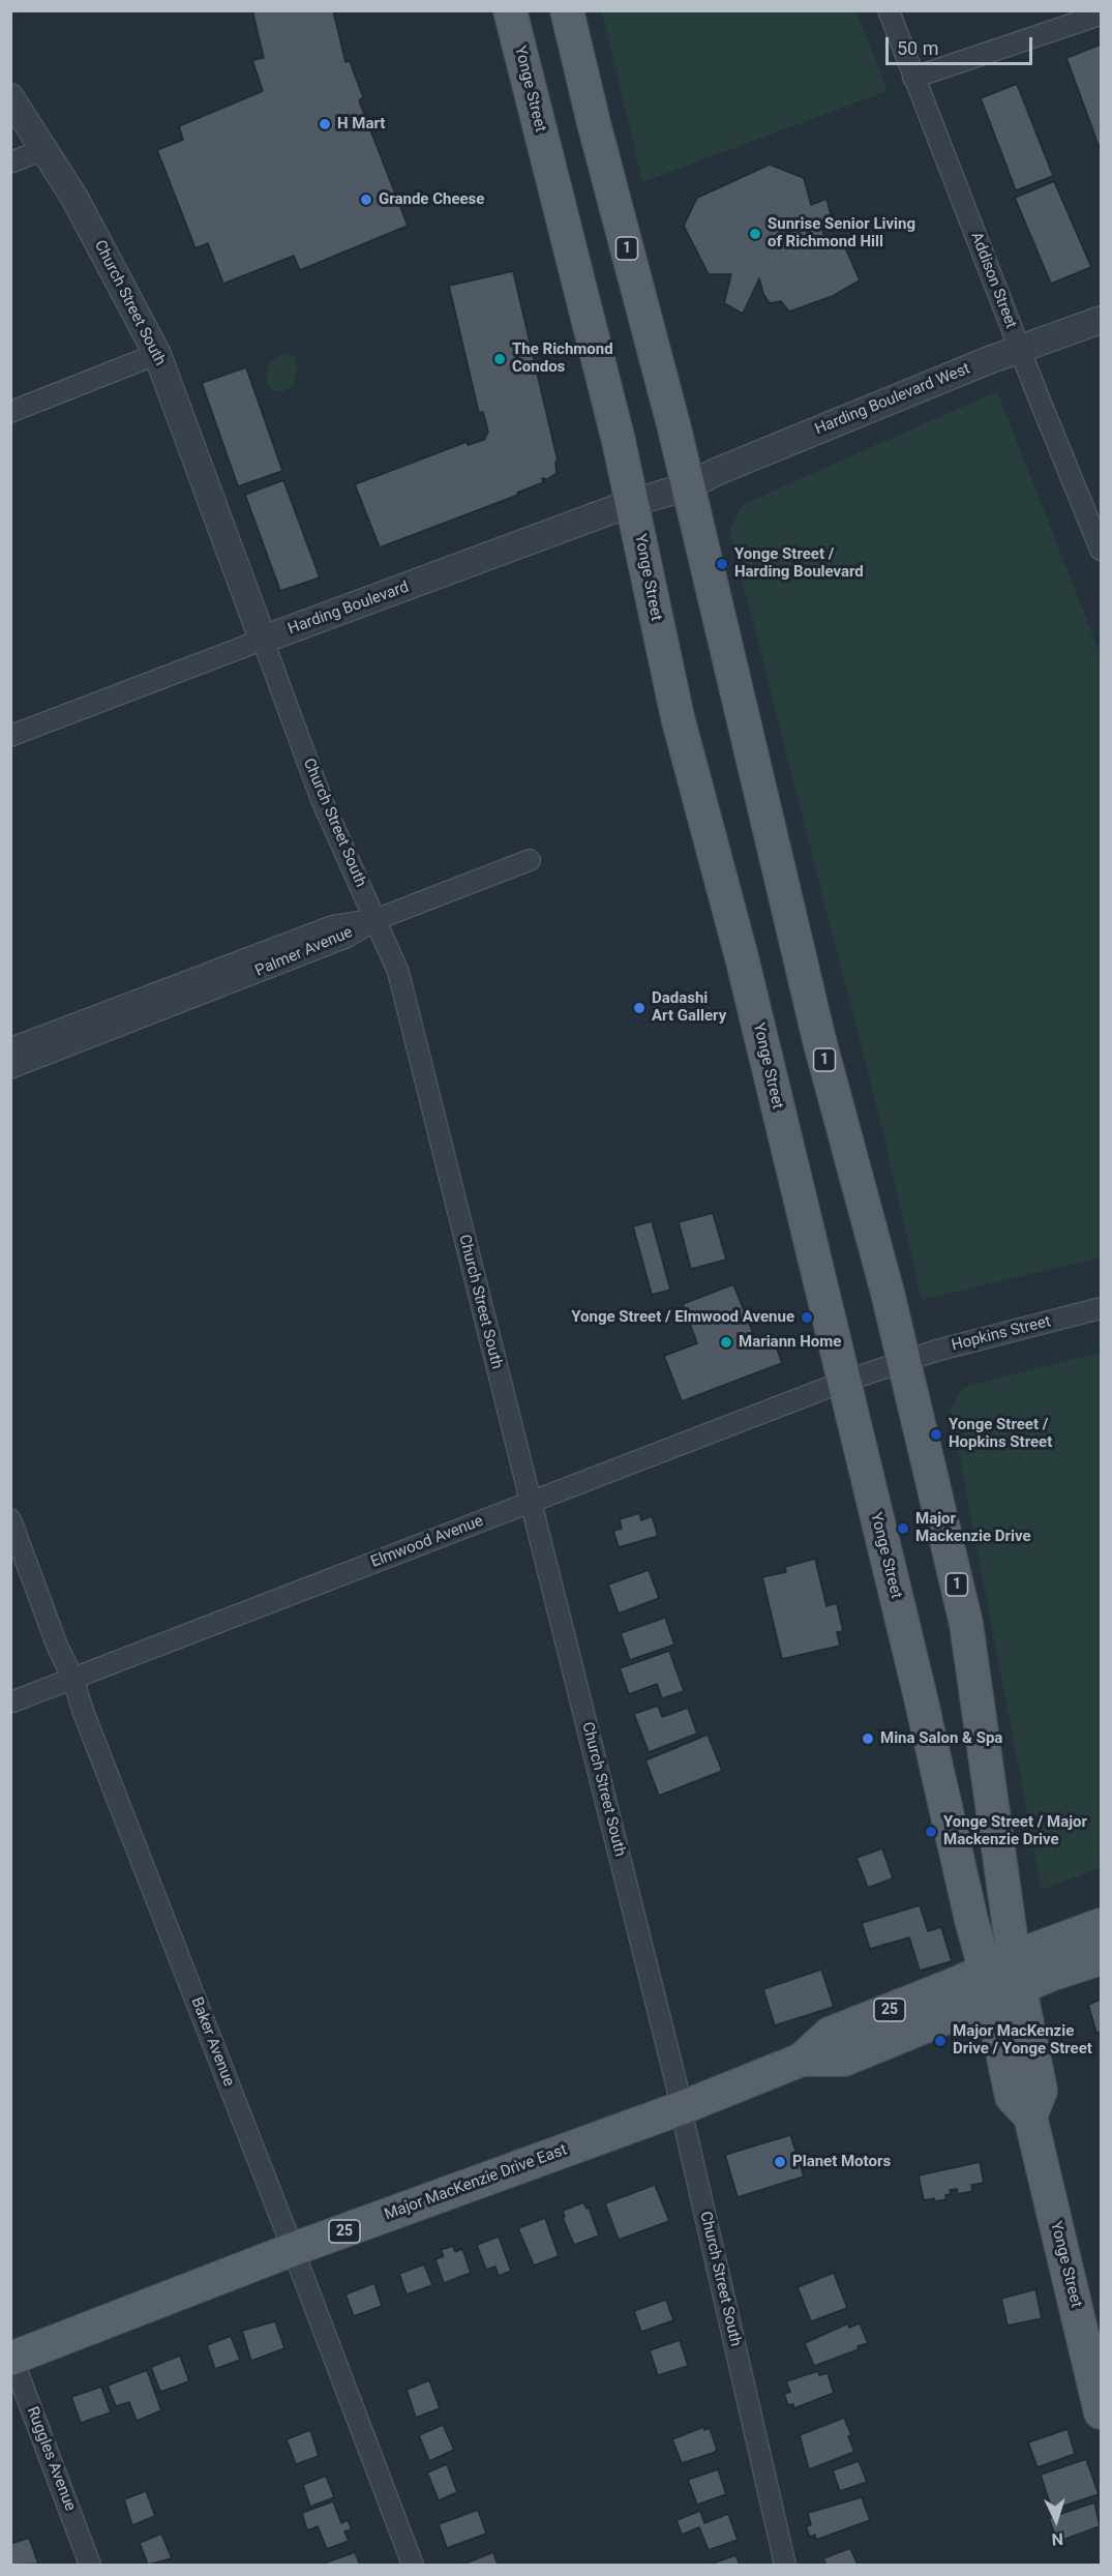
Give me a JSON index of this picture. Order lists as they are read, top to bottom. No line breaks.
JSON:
{"streets":{"main road":["Yonge Street","1","25","Major MacKenzie Drive East"],"street":["Addison Street","Church Street South","Harding Boulevard West","Harding Boulevard","Palmer Avenue","Hopkins Street","Elmwood Avenue","Baker Avenue","Ruggles Avenue"]},"crossings":[["Yonge Street","Harding Boulevard West"],["Yonge Street","Harding Boulevard"],["Yonge Street","Hopkins Street"],["Yonge Street","Elmwood Avenue"],["Yonge Street","25"],["Yonge Street","Major MacKenzie Drive East"],["Addison Street","Harding Boulevard West"],["Church Street South","Harding Boulevard"],["Church Street South","Palmer Avenue"],["Church Street South","Elmwood Avenue"],["Church Street South","Major MacKenzie Drive East"],["Harding Boulevard West","Harding Boulevard"],["Hopkins Street","Elmwood Avenue"],["Elmwood Avenue","Baker Avenue"],["25","Major MacKenzie Drive East"],["Baker Avenue","Major MacKenzie Drive East"],["Major MacKenzie Drive East","Ruggles Avenue"]],"places":["H Mart","Grande Cheese","Sunrise Senior Living of Richmond Hill","The Richmond Condos","Yonge Street / Harding Boulevard","Dadashi Art Gallery","Yonge Street / Elmwood Avenue","Mariann Home","Yonge Street / Hopkins Street","Major Mackenzie Drive","Mina Salon & Spa","Yonge Street / Major Mackenzie Drive","Major MacKenzie Drive / Yonge Street","Planet Motors"],"scale_bar":"50 m","north":"bottom"}
